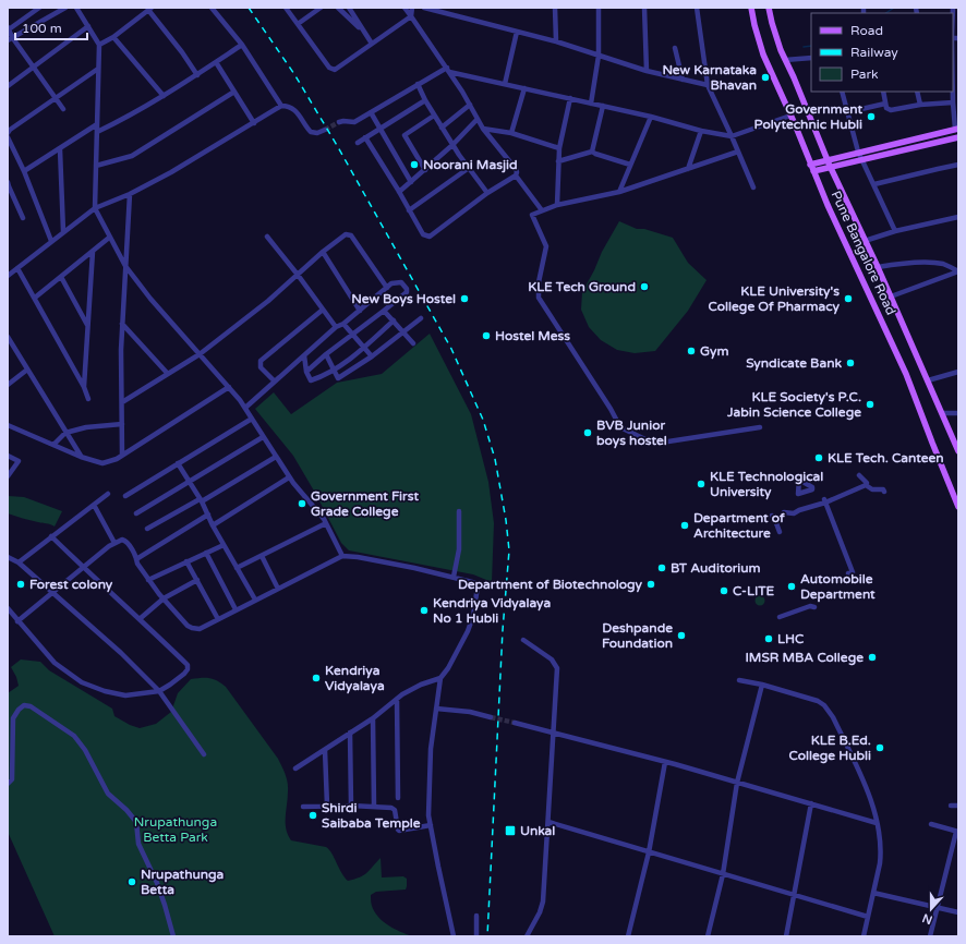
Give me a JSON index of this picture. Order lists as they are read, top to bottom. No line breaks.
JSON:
{"streets":{"main road":["Pune Bangalore Road"]},"parks":["Nrupathunga Betta Park"],"places":{"other":["New Karnataka Bhavan","Government Polytechnic Hubli","Noorani Masjid","KLE Tech Ground","New Boys Hostel","KLE University's College Of Pharmacy","Hostel Mess","Gym","Syndicate Bank","KLE Society's P.C. Jabin Science College","BVB Junior boys hostel","KLE Tech. Canteen","KLE Technological University","Government First Grade College","Department of Architecture","BT Auditorium","Forest colony","Department of Biotechnology","Automobile Department","C-LITE","Kendriya Vidyalaya No 1 Hubli","Deshpande Foundation","LHC","IMSR MBA College","Kendriya Vidyalaya","KLE B.Ed. College Hubli","Shirdi Saibaba Temple","Nrupathunga Betta"],"transit":["Unkal"]},"legend":["Road","Railway","Park"],"scale_bar":"100 m","north":"bottom"}
